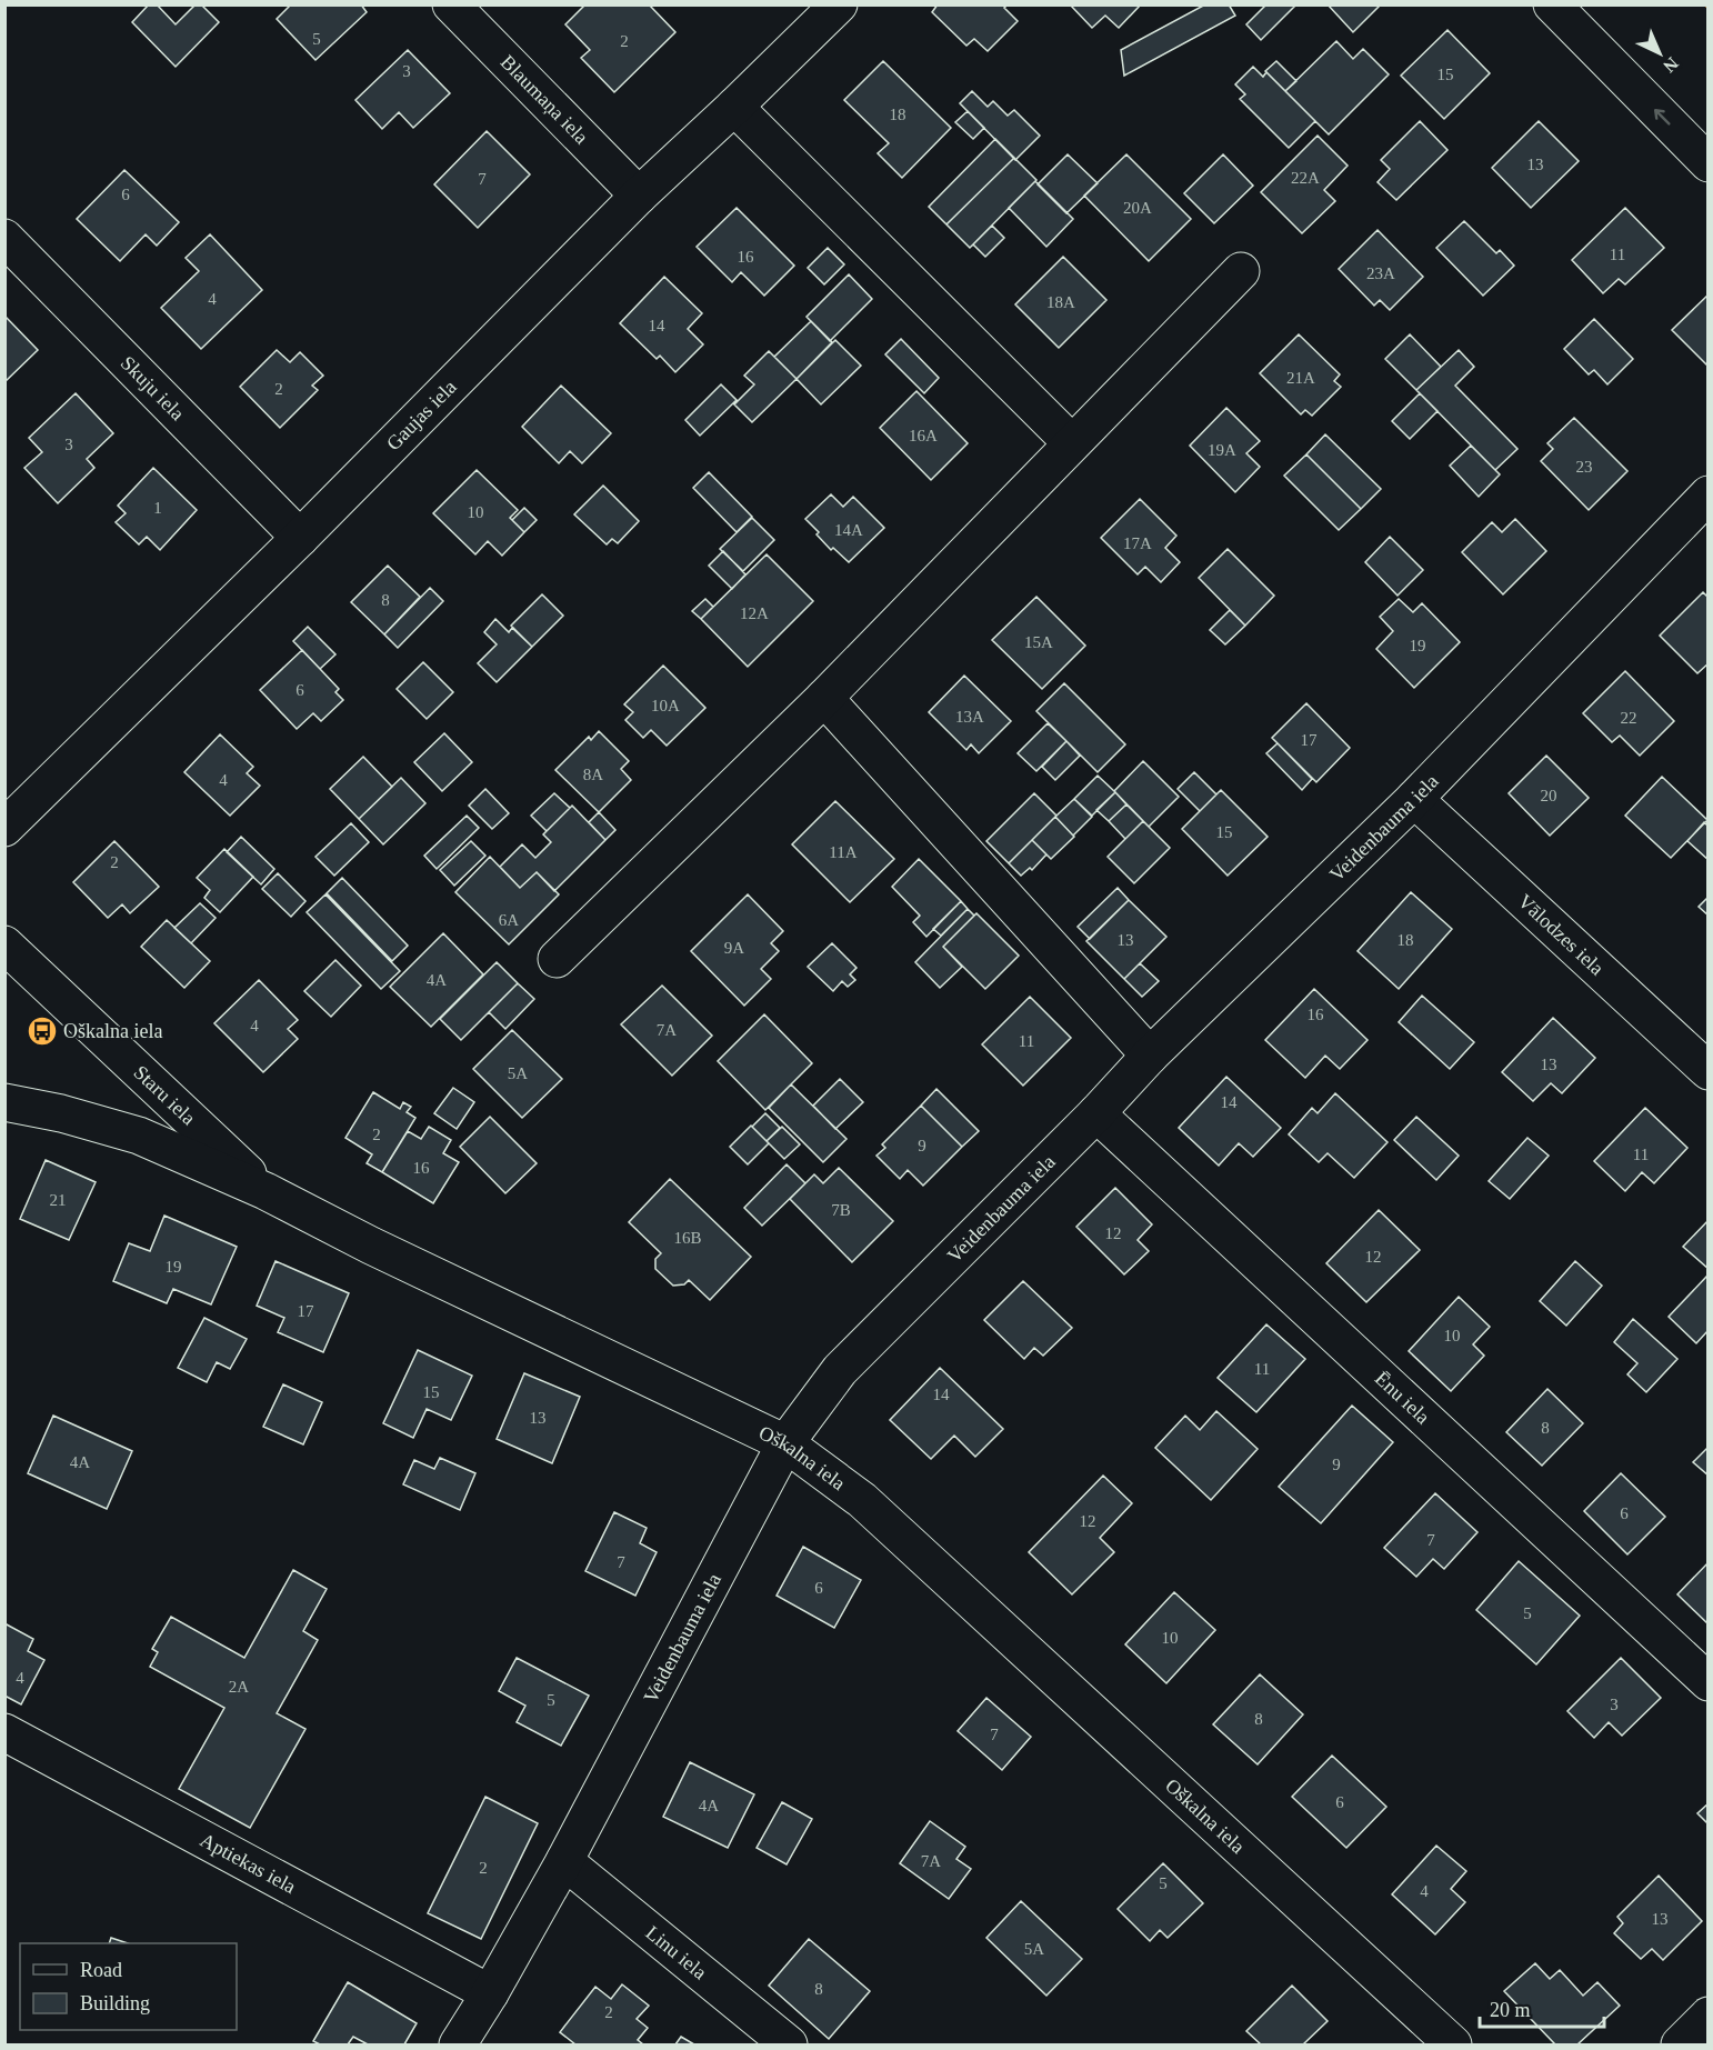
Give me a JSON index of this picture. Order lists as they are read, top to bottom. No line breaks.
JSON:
{"streets":{"street":["Blaumaņa iela","Skuju iela","Gaujas iela","Veidenbauma iela","Vālodzes iela","Staru iela","Ēnu iela","Oškalna iela","Aptiekas iela","Linu iela"]},"crossings":[["Blaumaņa iela","Gaujas iela"],["Skuju iela","Gaujas iela"],["Veidenbauma iela","Vālodzes iela"],["Veidenbauma iela","Ēnu iela"],["Veidenbauma iela","Oškalna iela"],["Veidenbauma iela","Aptiekas iela"],["Veidenbauma iela","Linu iela"],["Staru iela","Oškalna iela"]],"places":{"bus stop":["Oškalna iela"]},"house_numbers":["5","2","3","15","18","13","22A","7","6","20A","11","16","23A","4","18A","14","21A","2","16A","3","19A","23","1","10","14A","17A","8","12A","15A","19","6","10A","13A","22","17","8A","4","20","15","11A","2","6A","13","18","9A","4A","16","4","7A","11","13","5A","14","2","9","11","16","21","7B","12","16B","12","19","17","10","11","15","14","13","8","4A","9","6","12","7","7","6","5","10","4","2A","5","3","8","7","6","4A","7A","2","5","4","13","5A","8","2"],"legend":["Road","Building"],"scale_bar":"20 m","north":"bottom right"}
